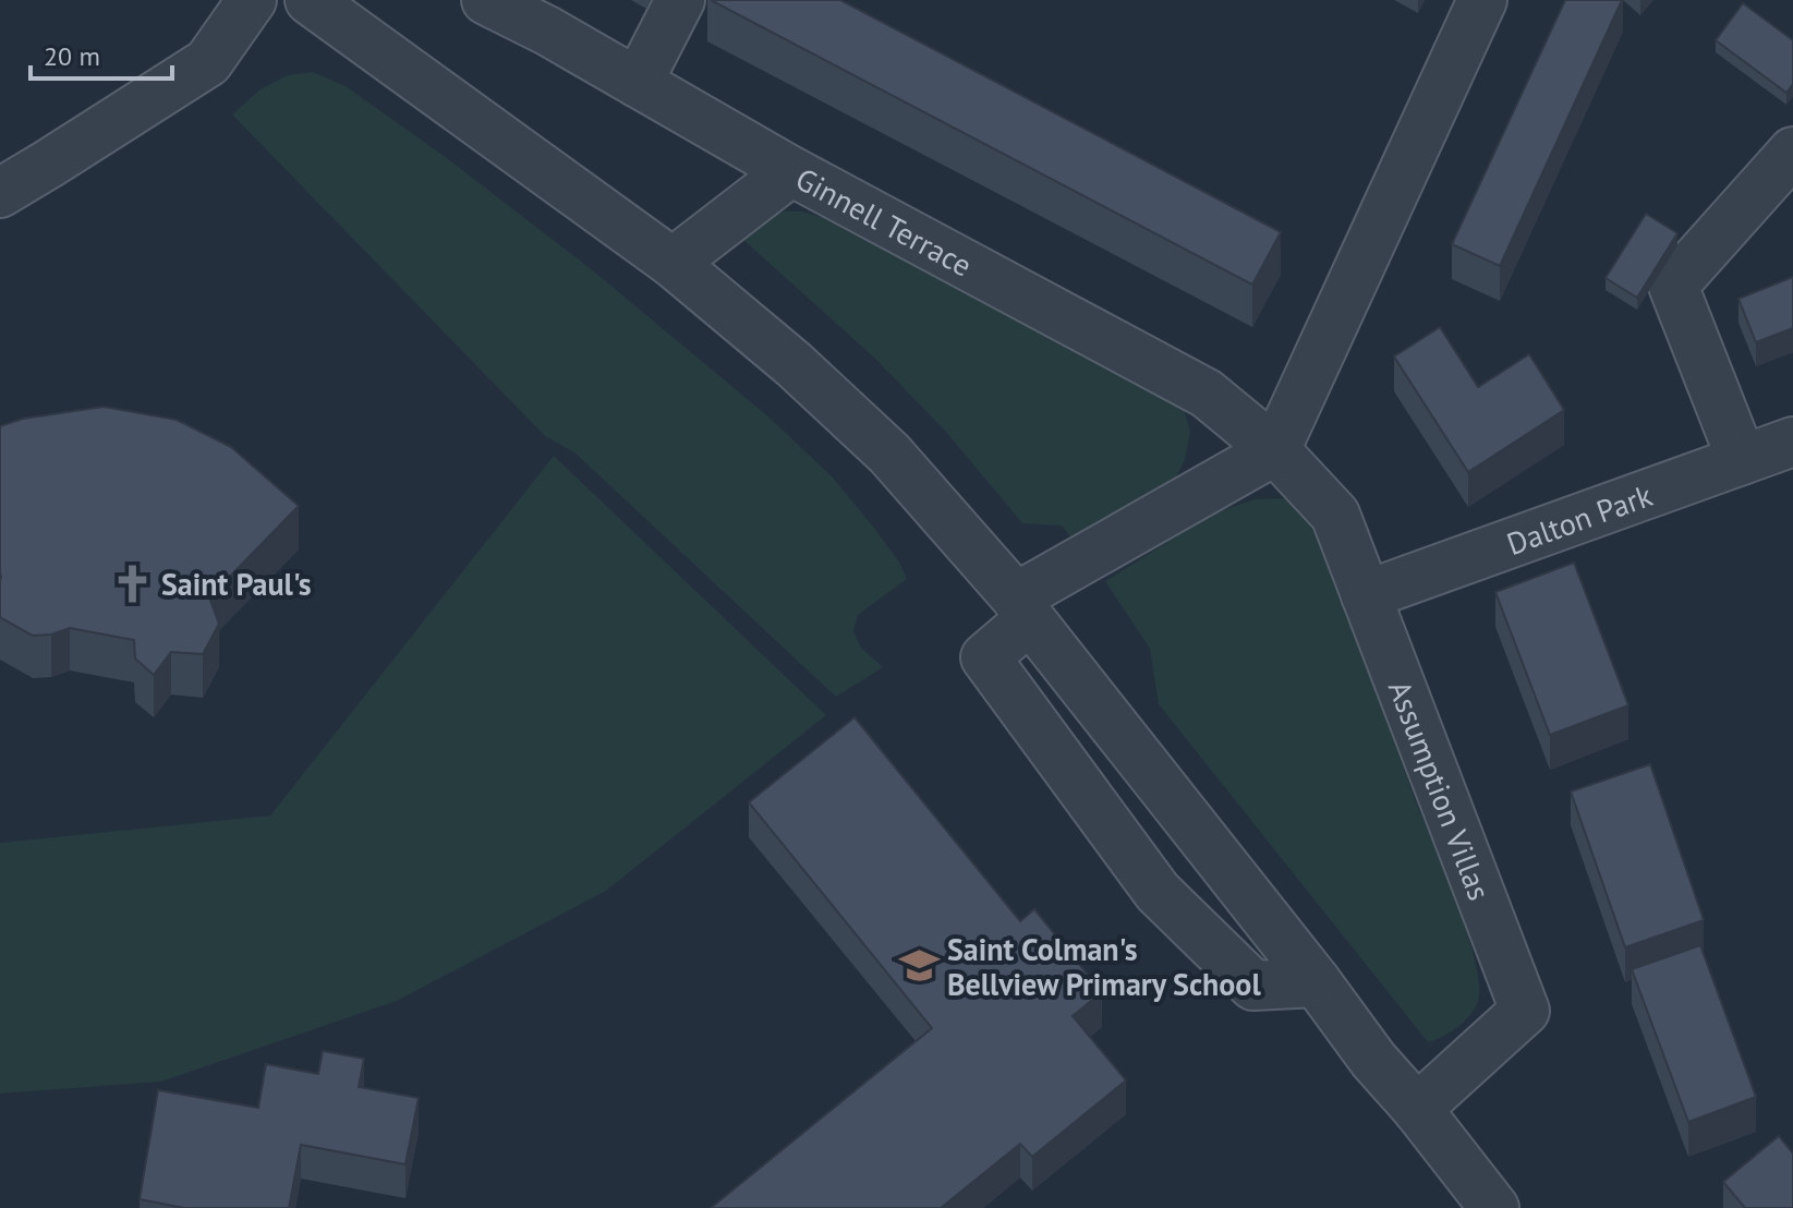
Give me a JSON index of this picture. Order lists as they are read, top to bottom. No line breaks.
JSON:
{"streets":{"street":["Ginnell Terrace","Dalton Park","Assumption Villas"]},"crossings":[["Ginnell Terrace","Assumption Villas"],["Dalton Park","Assumption Villas"]],"places":{"church":["Saint Paul's"],"school or university":["Saint Colman's Bellview Primary School"]},"scale_bar":"20 m"}
